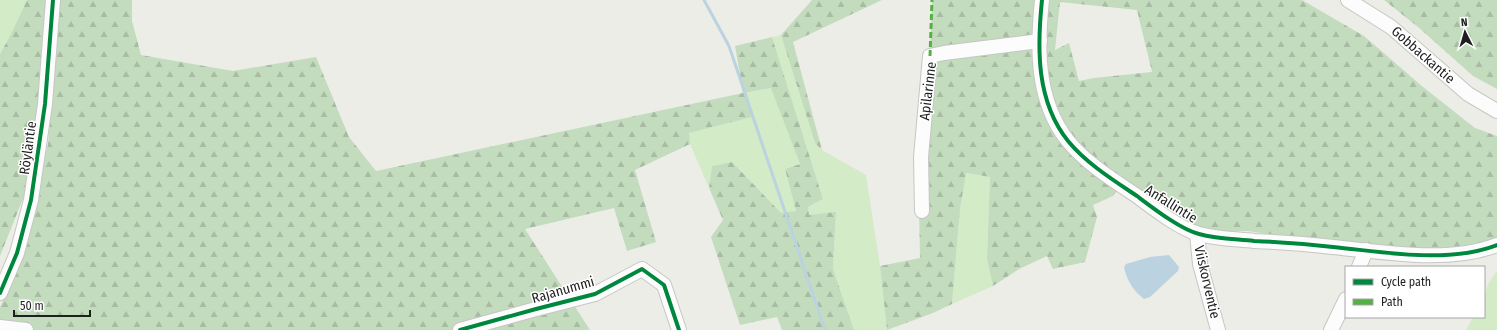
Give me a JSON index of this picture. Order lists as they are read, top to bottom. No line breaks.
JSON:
{"streets":{"street":["Gobbackantie","Apilarinne","Röyläntie","Anfallintie","Viiskorventie","Rajanummi"]},"crossings":[["Apilarinne","Anfallintie"],["Anfallintie","Viiskorventie"]],"legend":["Cycle path","Path"],"scale_bar":"50 m","north":"top"}
